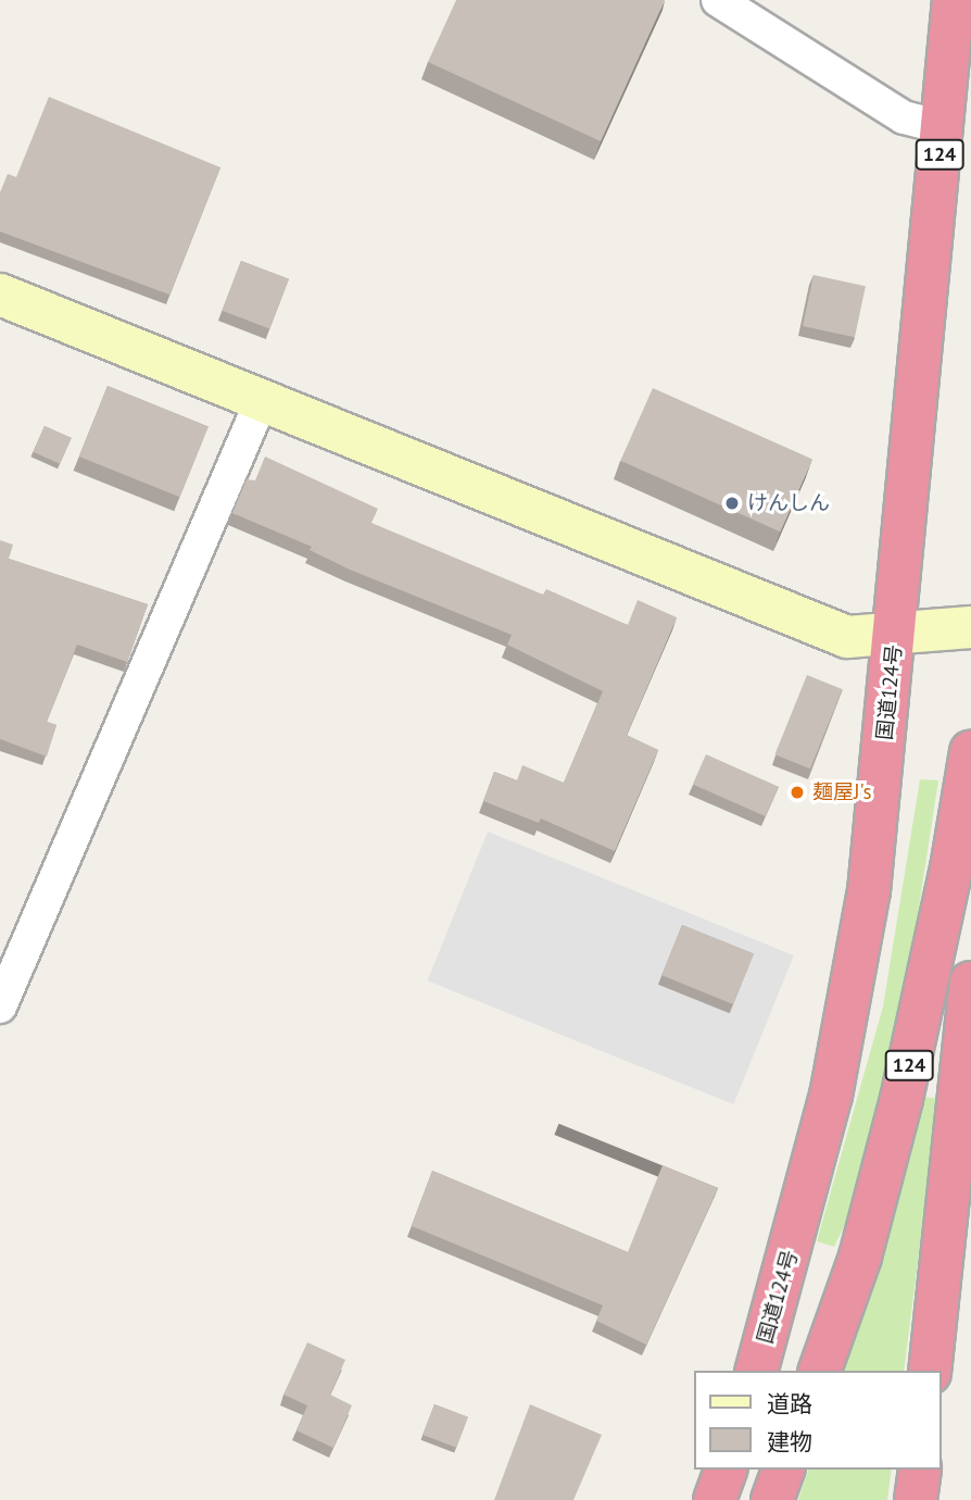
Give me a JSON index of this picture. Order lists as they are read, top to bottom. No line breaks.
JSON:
{"streets":{"highway":["124","国道124号"]},"places":["けんしん","麺屋J's"],"legend":["道路","建物"]}
